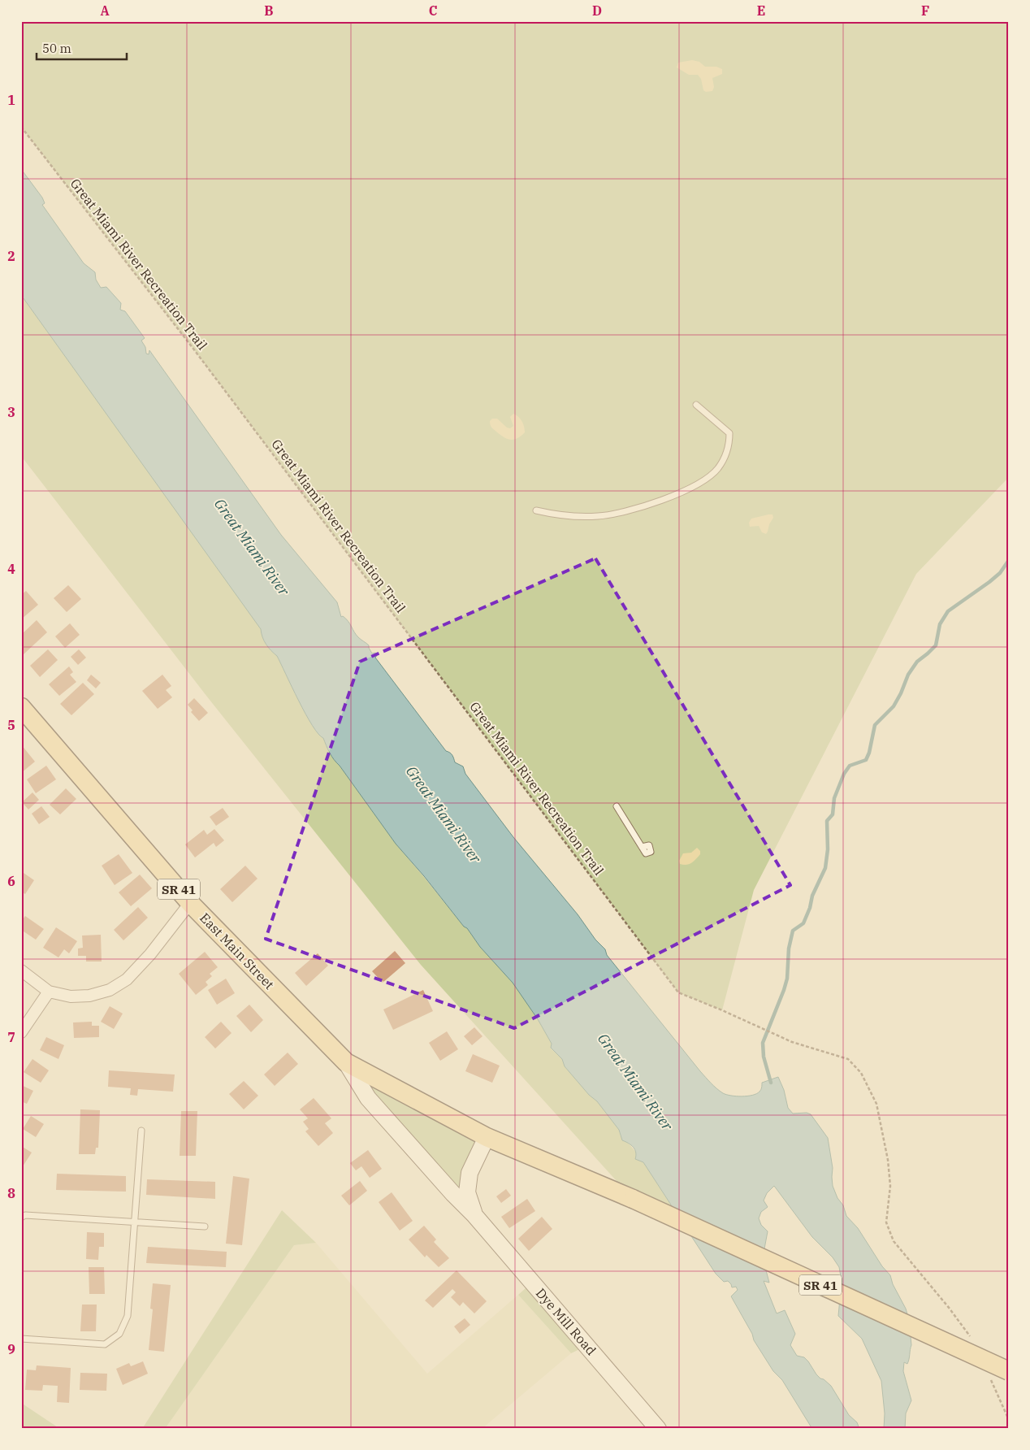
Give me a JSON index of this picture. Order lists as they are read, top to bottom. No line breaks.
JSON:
{"streets":{"main road":["SR 41","East Main Street"],"street":["Dye Mill Road"],"path":["Great Miami River Recreation Trail"]},"crossings":[["SR 41","East Main Street"],["SR 41","Dye Mill Road"],["East Main Street","Dye Mill Road"]],"water":["Great Miami River"],"scale_bar":"50 m","grid":{"columns":["A","B","C","D","E","F"],"rows":["1","2","3","4","5","6","7","8","9"]}}
